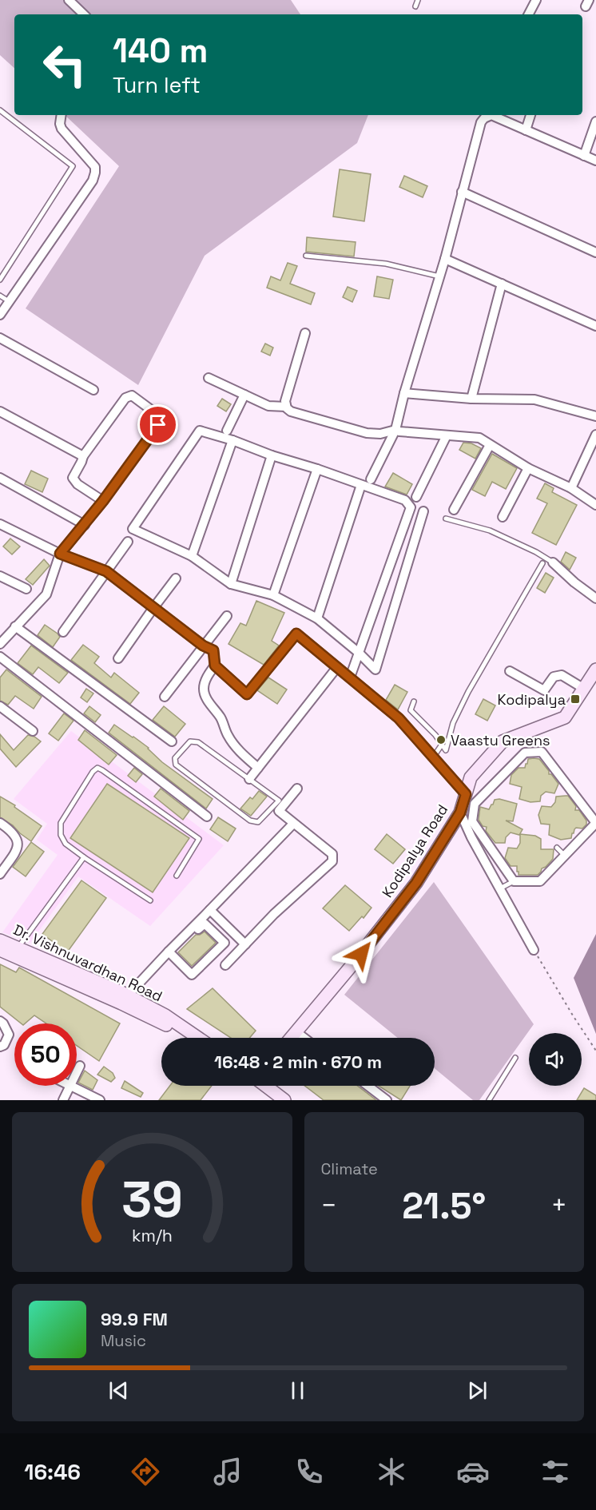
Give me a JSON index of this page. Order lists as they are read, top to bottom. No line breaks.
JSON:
{"streets":{"main road":["Kodipalya Road","Dr. Vishnuvardhan Road"]},"places":{"transit":["Kodipalya"],"other":["Vaastu Greens"]},"page":{"turn":["140 m","Turn left"],"limit":"50","trip":"16:48 · 2 min · 670 m","tile":"Climate","heat":["−","21.5°","+"],"song":["99.9 FM","Music"],"tabs":"16:46","gauge":["39","km/h"]}}
